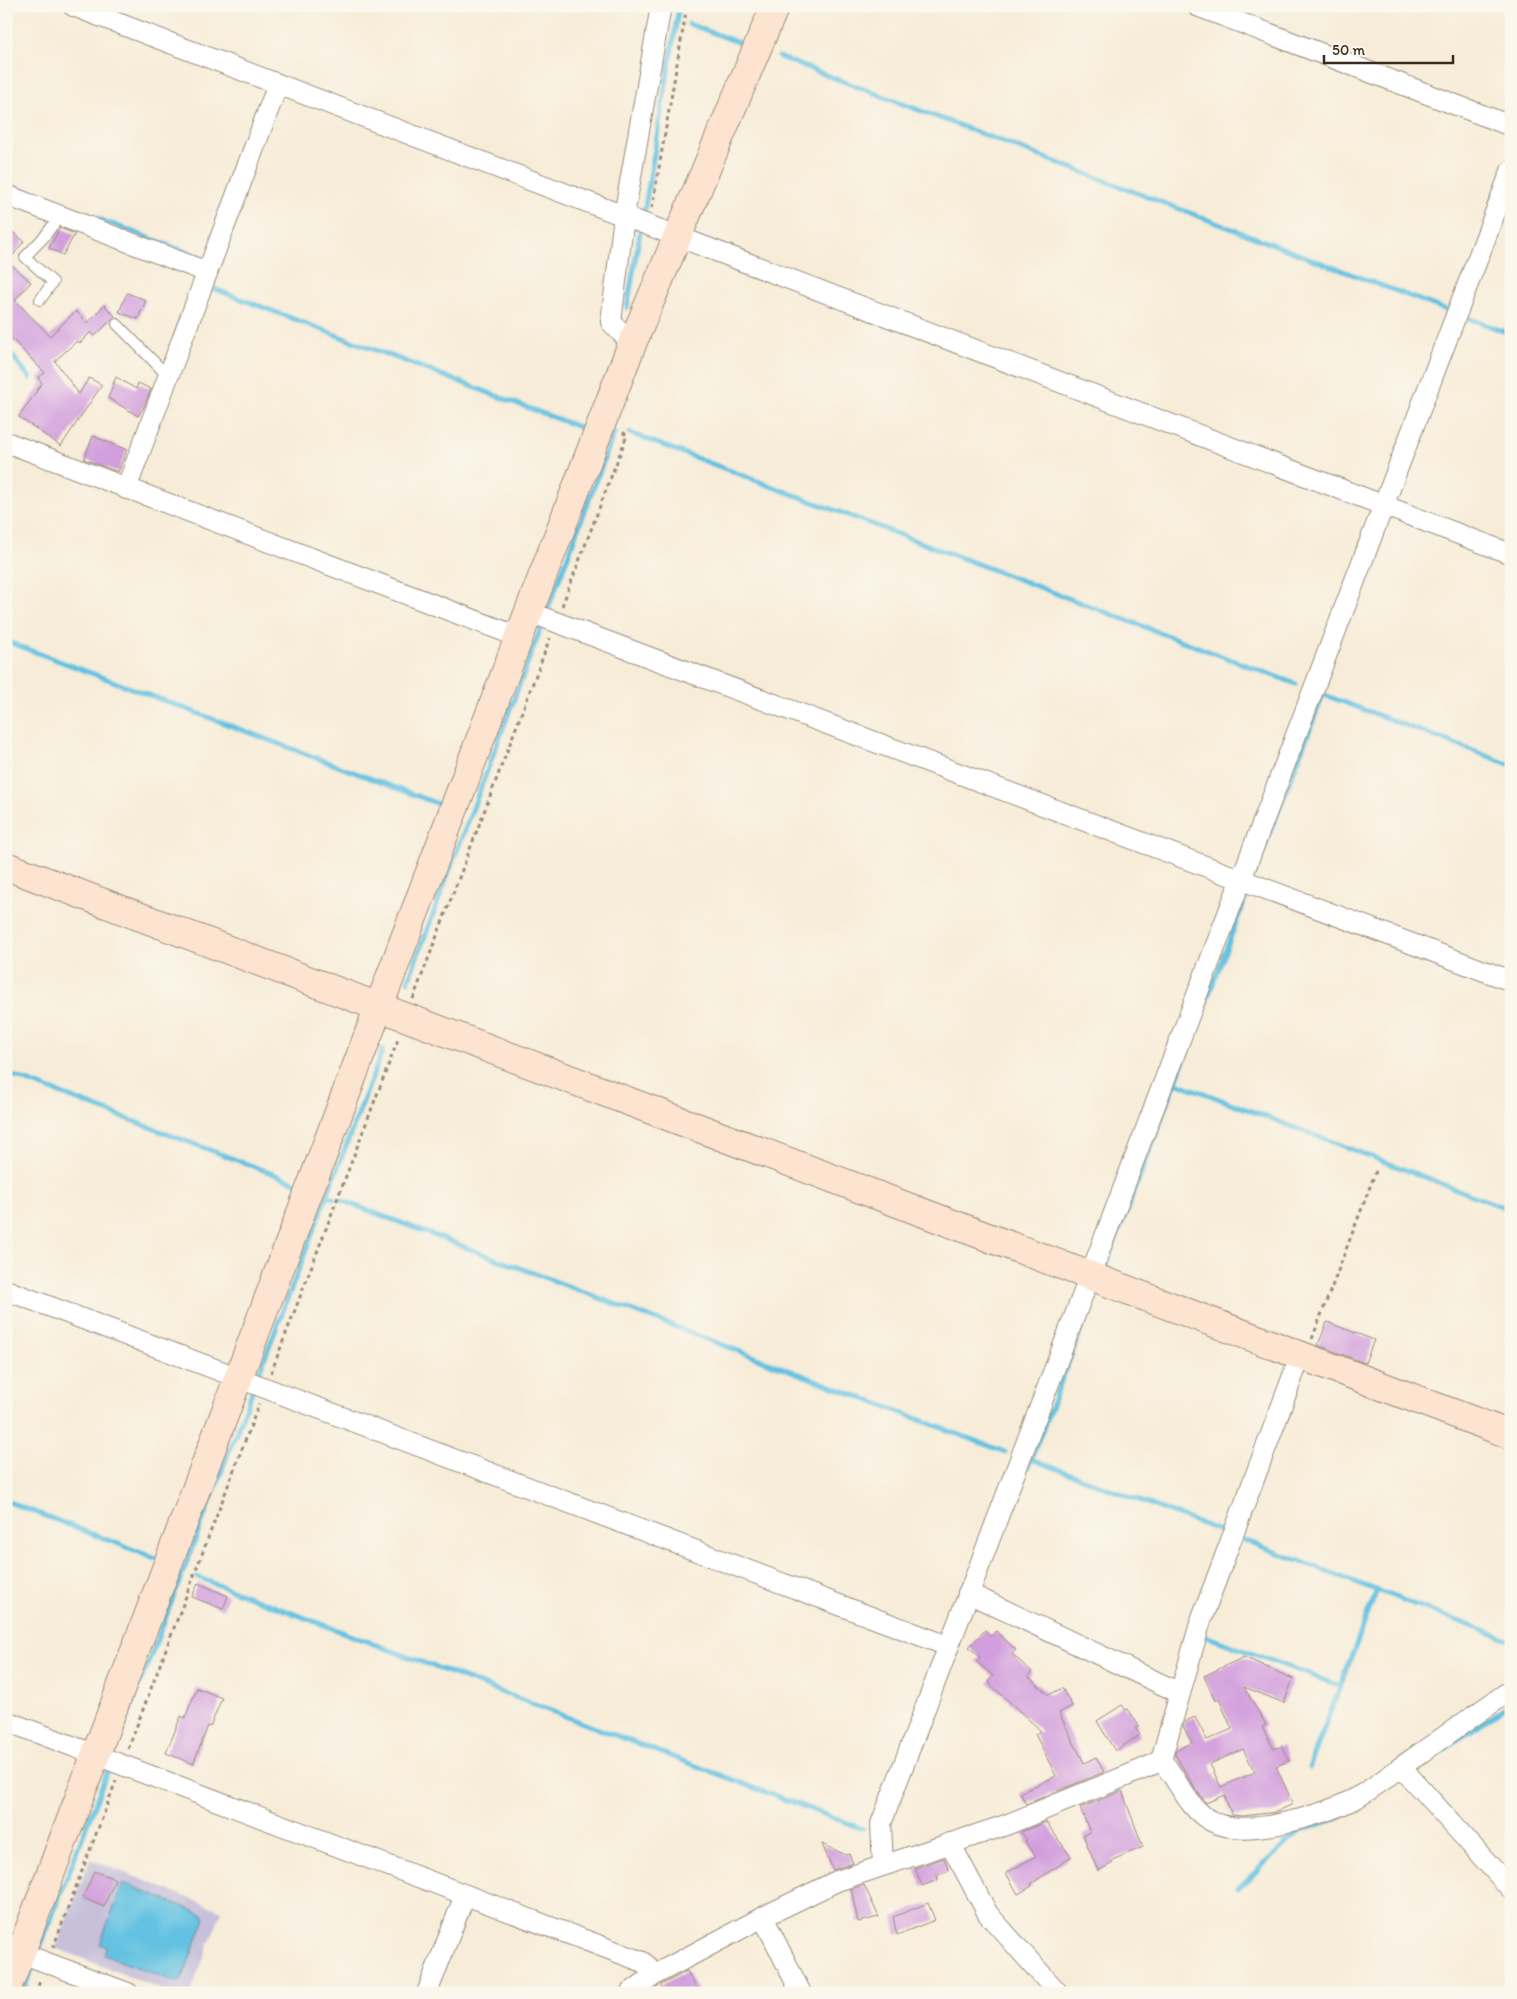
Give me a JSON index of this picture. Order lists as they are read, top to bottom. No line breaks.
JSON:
{"scale_bar":"50 m"}
